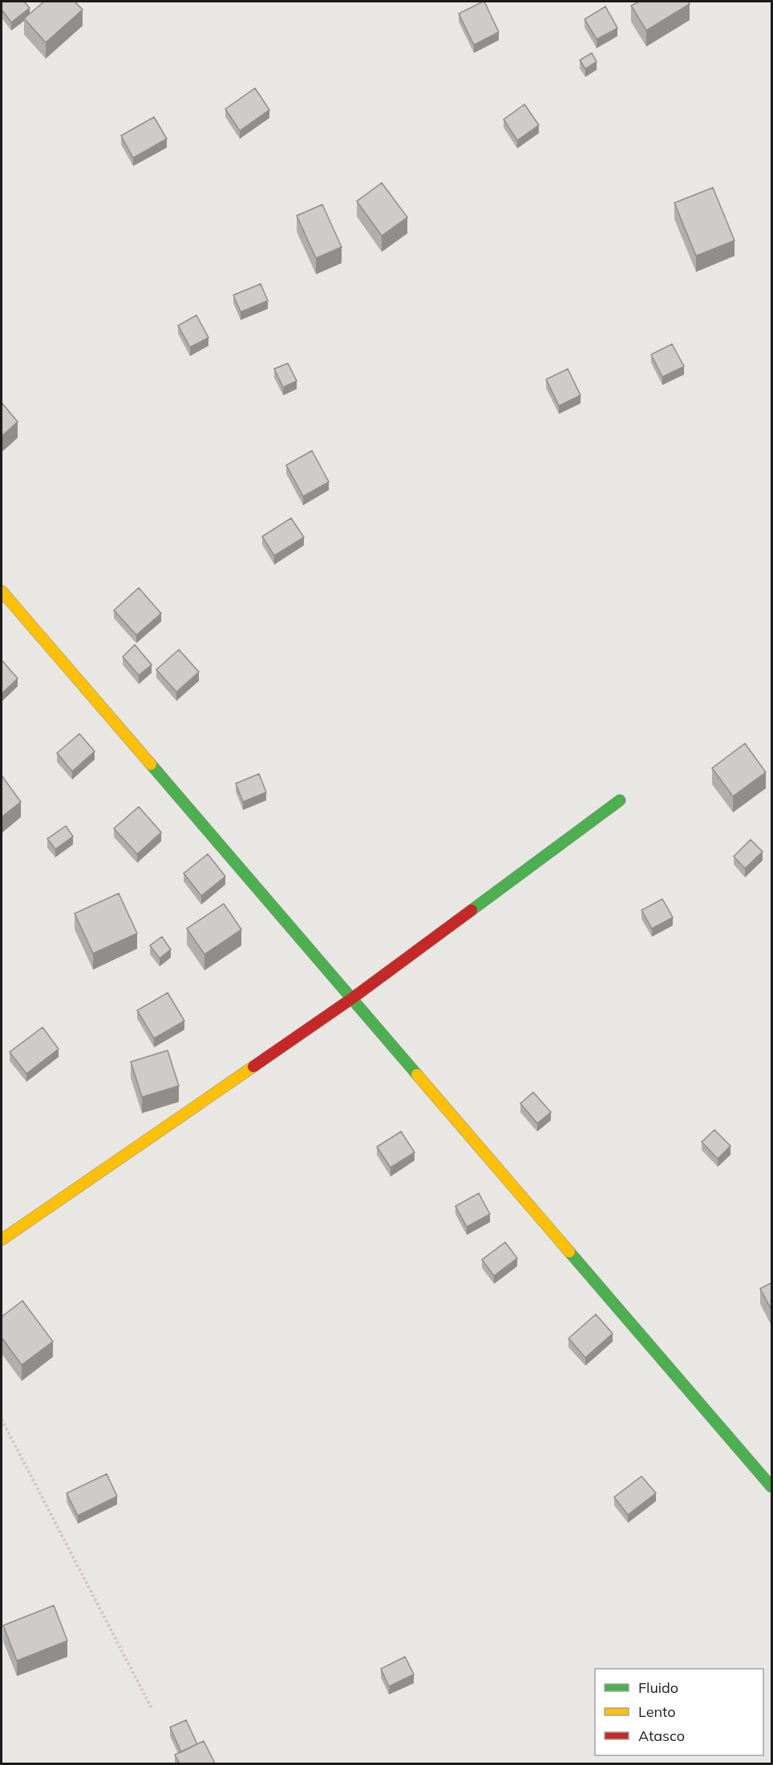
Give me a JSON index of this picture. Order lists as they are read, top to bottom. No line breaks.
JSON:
{"legend":["Fluido","Lento","Atasco"]}
